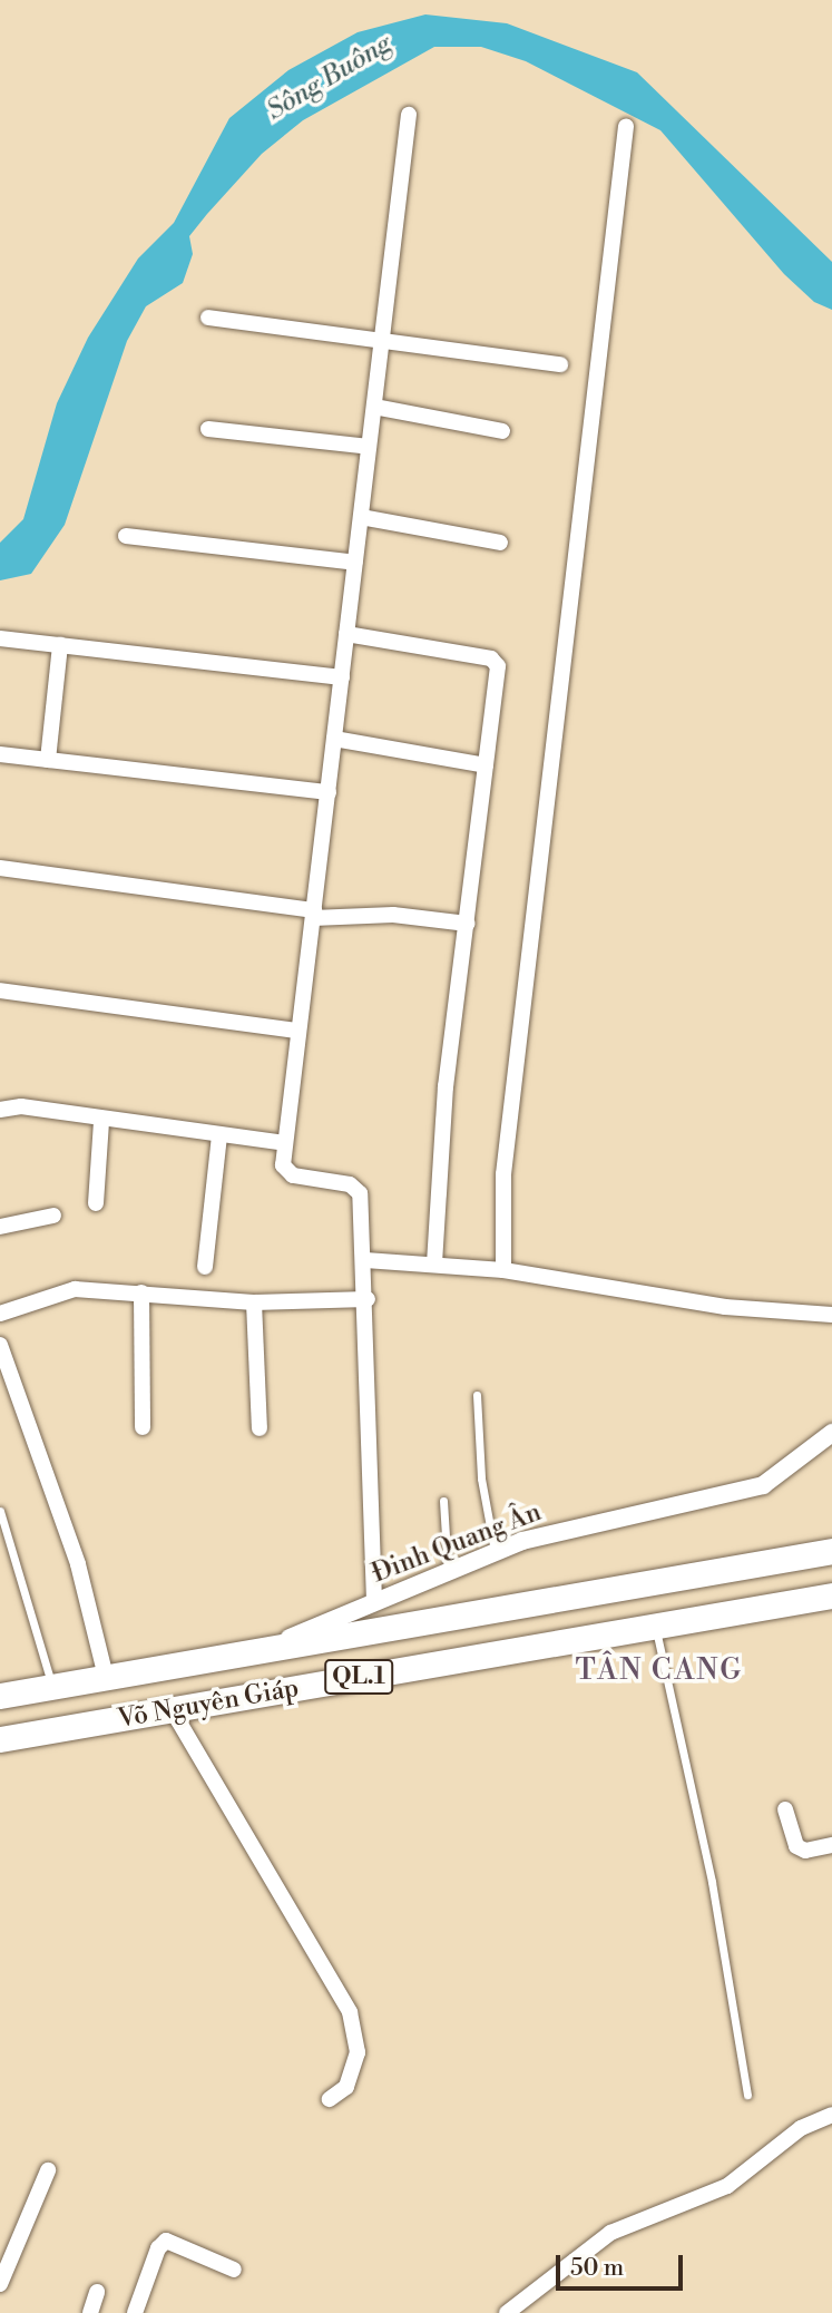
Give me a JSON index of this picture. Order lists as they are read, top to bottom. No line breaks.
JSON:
{"streets":{"highway":["QL.1","Võ Nguyên Giáp"],"street":["Đinh Quang Ân"]},"crossings":[["Đinh Quang Ân","Võ Nguyên Giáp"]],"districts":["TÂN CANG"],"water":["Sông Buông"],"scale_bar":"50 m"}
